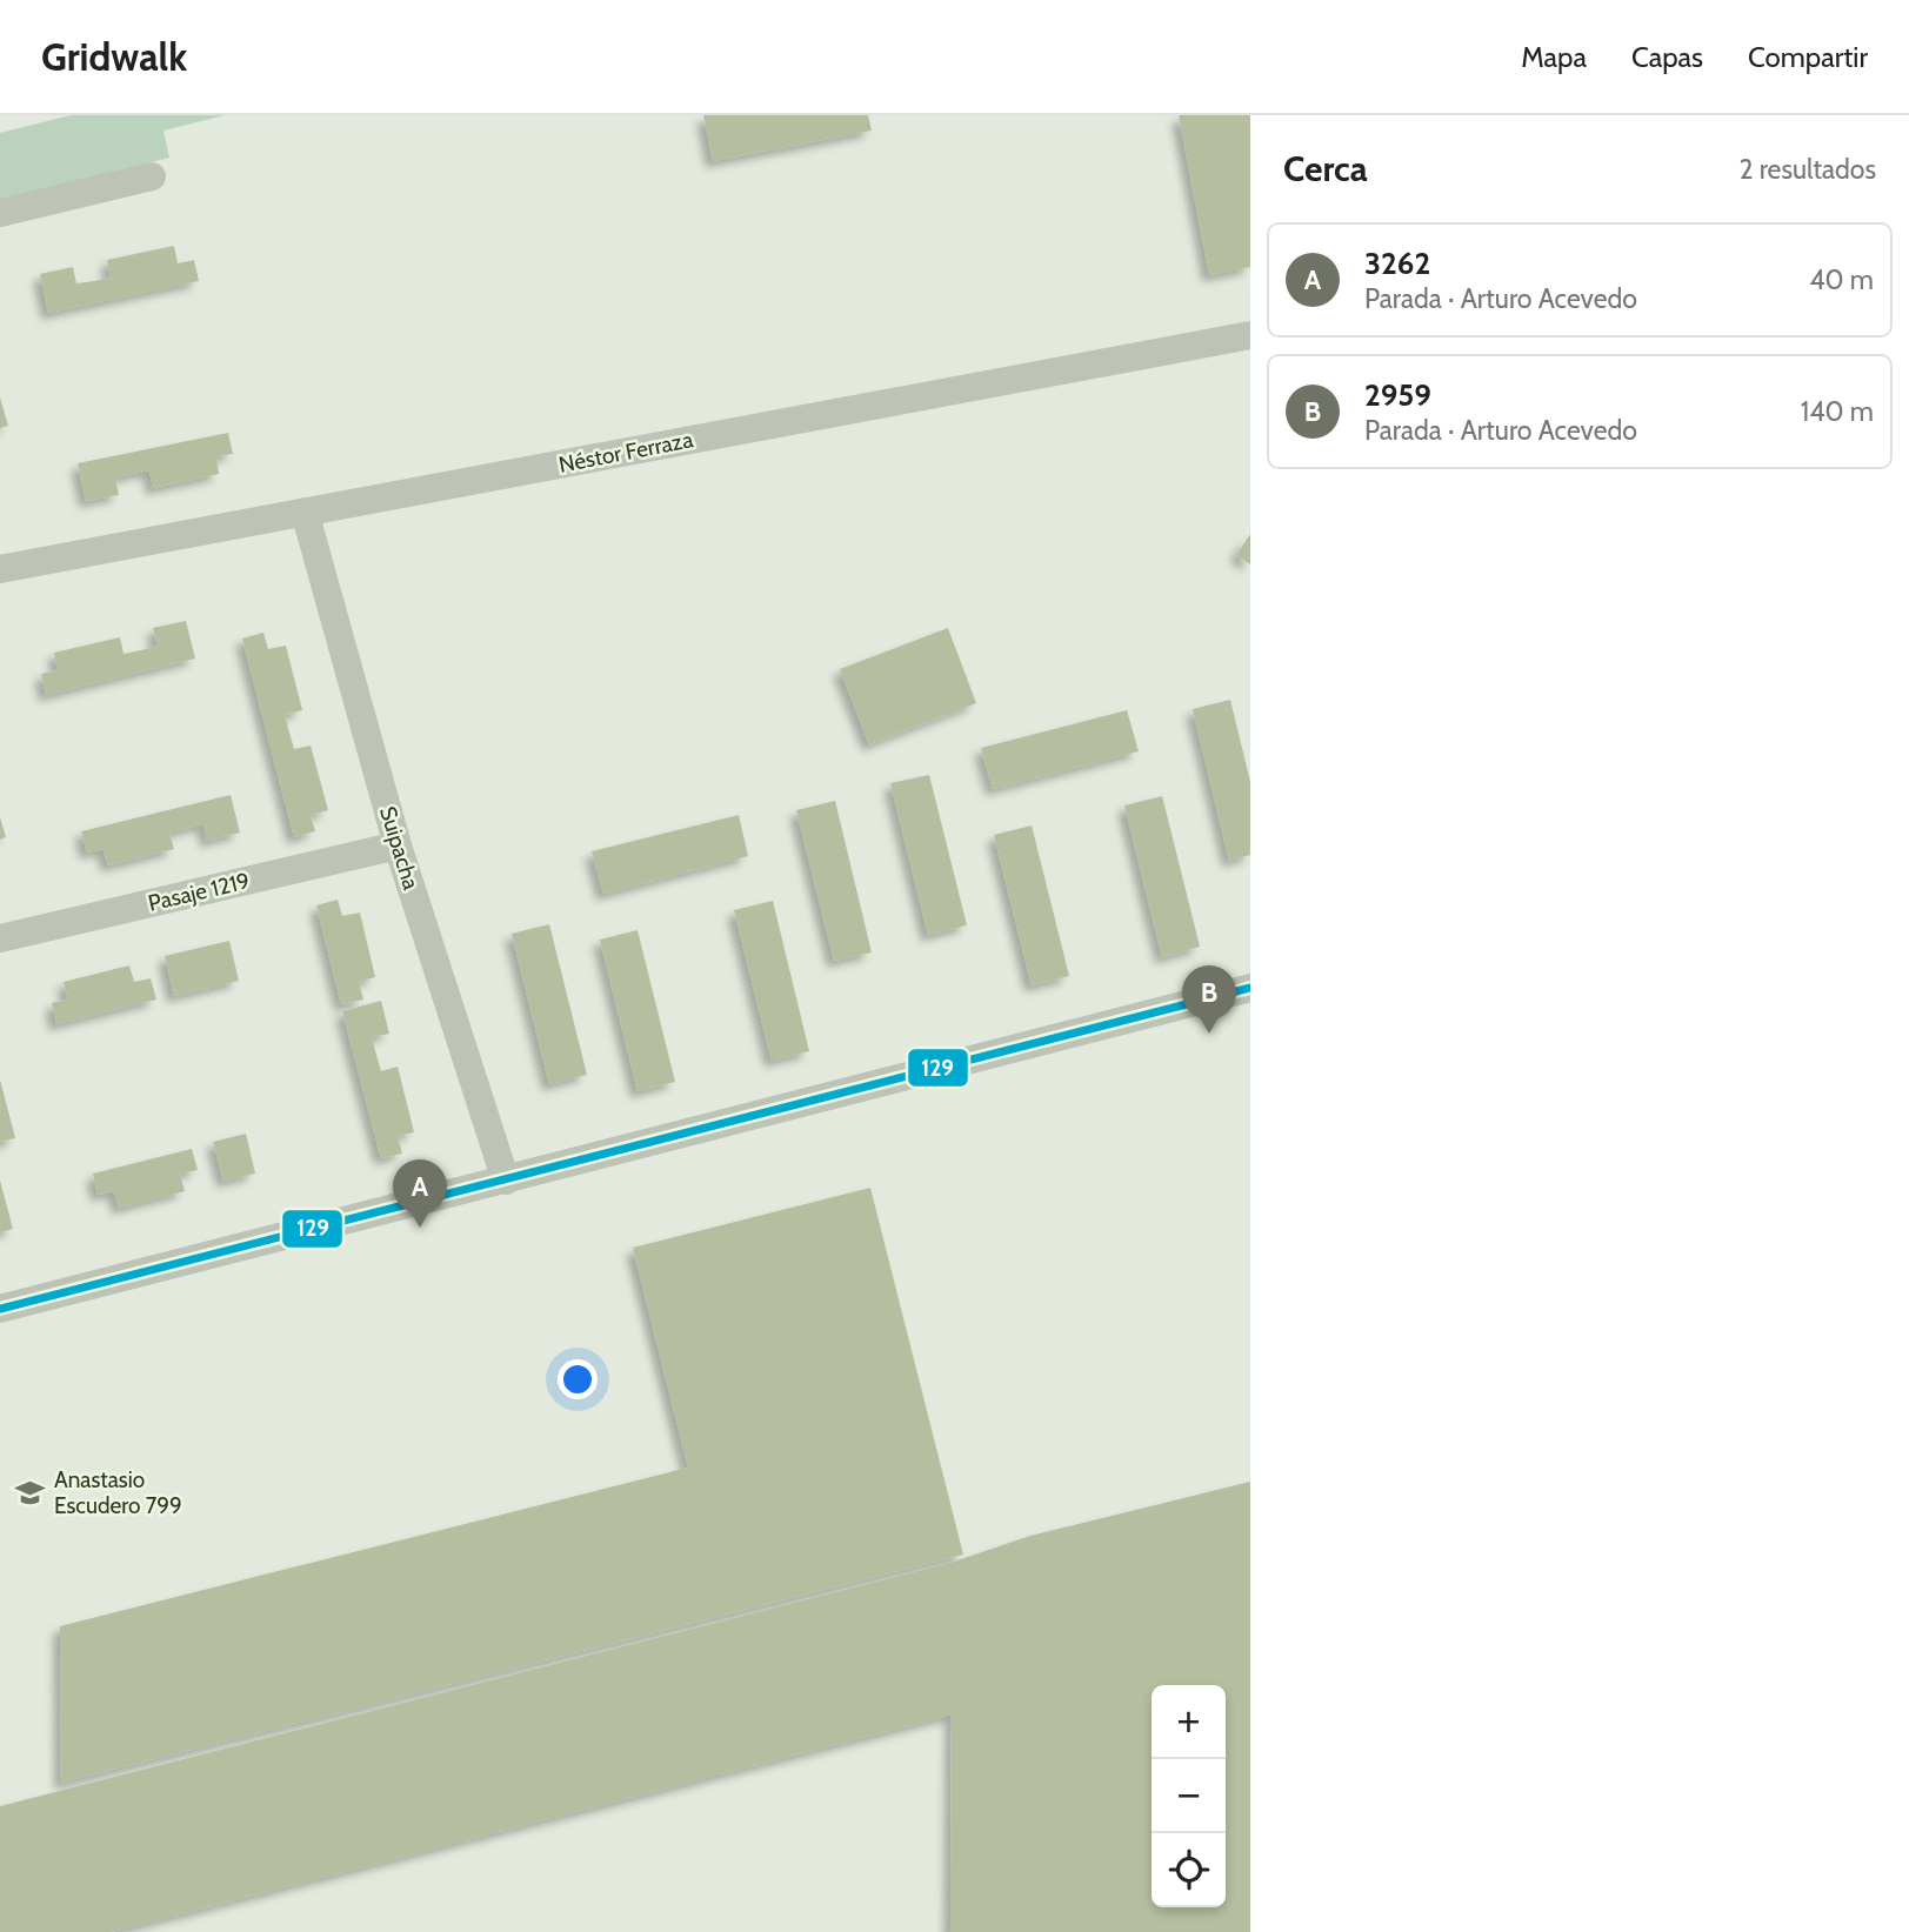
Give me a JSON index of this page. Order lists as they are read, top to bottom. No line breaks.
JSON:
{"streets":{"street":["Néstor Ferraza","Suipacha","Pasaje 1219"]},"crossings":[["Néstor Ferraza","Suipacha"],["Suipacha","Pasaje 1219"]],"places":{"school or university":["Anastasio Escudero 799"]},"lines":["transit line 129"],"page":{"header":"Gridwalk","nav":["Mapa","Capas","Compartir"],"heading":["Cerca","2 resultados"],"list":[{"mark":"A","name":"3262","note":"Parada · Arturo Acevedo","value":"40 m"},{"mark":"B","name":"2959","note":"Parada · Arturo Acevedo","value":"140 m"}],"pins":["B","A"],"map_buttons":["+","−"]}}
